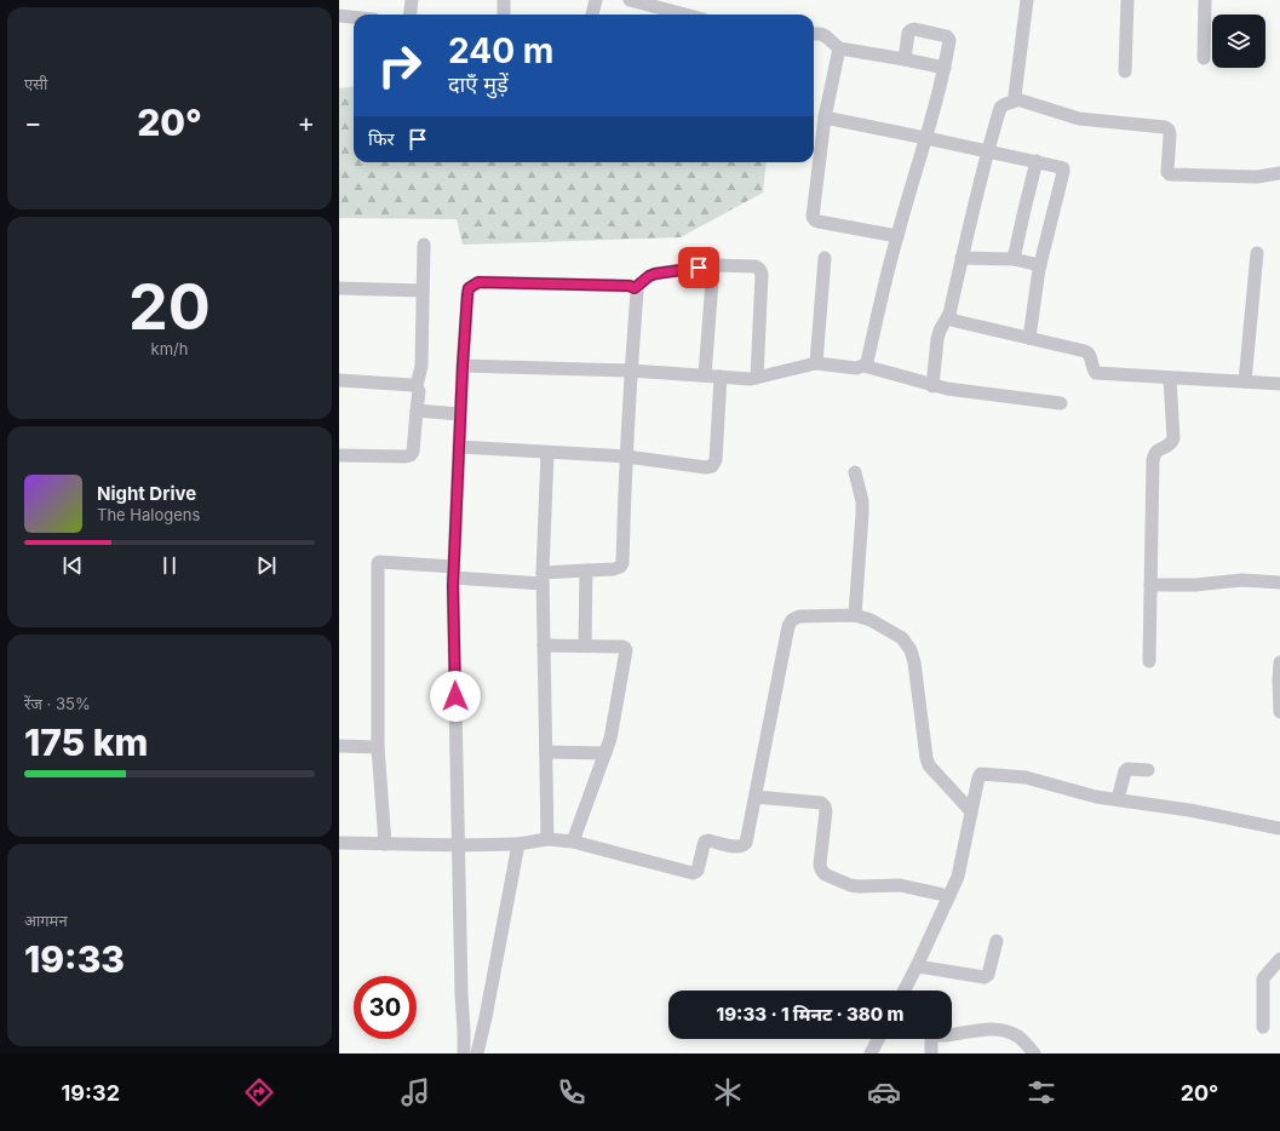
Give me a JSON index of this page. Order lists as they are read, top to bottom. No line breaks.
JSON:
{"page":{"tile":["एसी",["20","km/h"],["रेंज · 35%","175 km"],["आगमन","19:33"]],"turn":["240 m","दाएँ मुड़ें"],"heat":["−","20°","+"],"then":"फिर","song":["Night Drive","The Halogens"],"limit":"30","trip":"19:33 · 1 मिनट · 380 m","tabs":["19:32","20°"]}}
